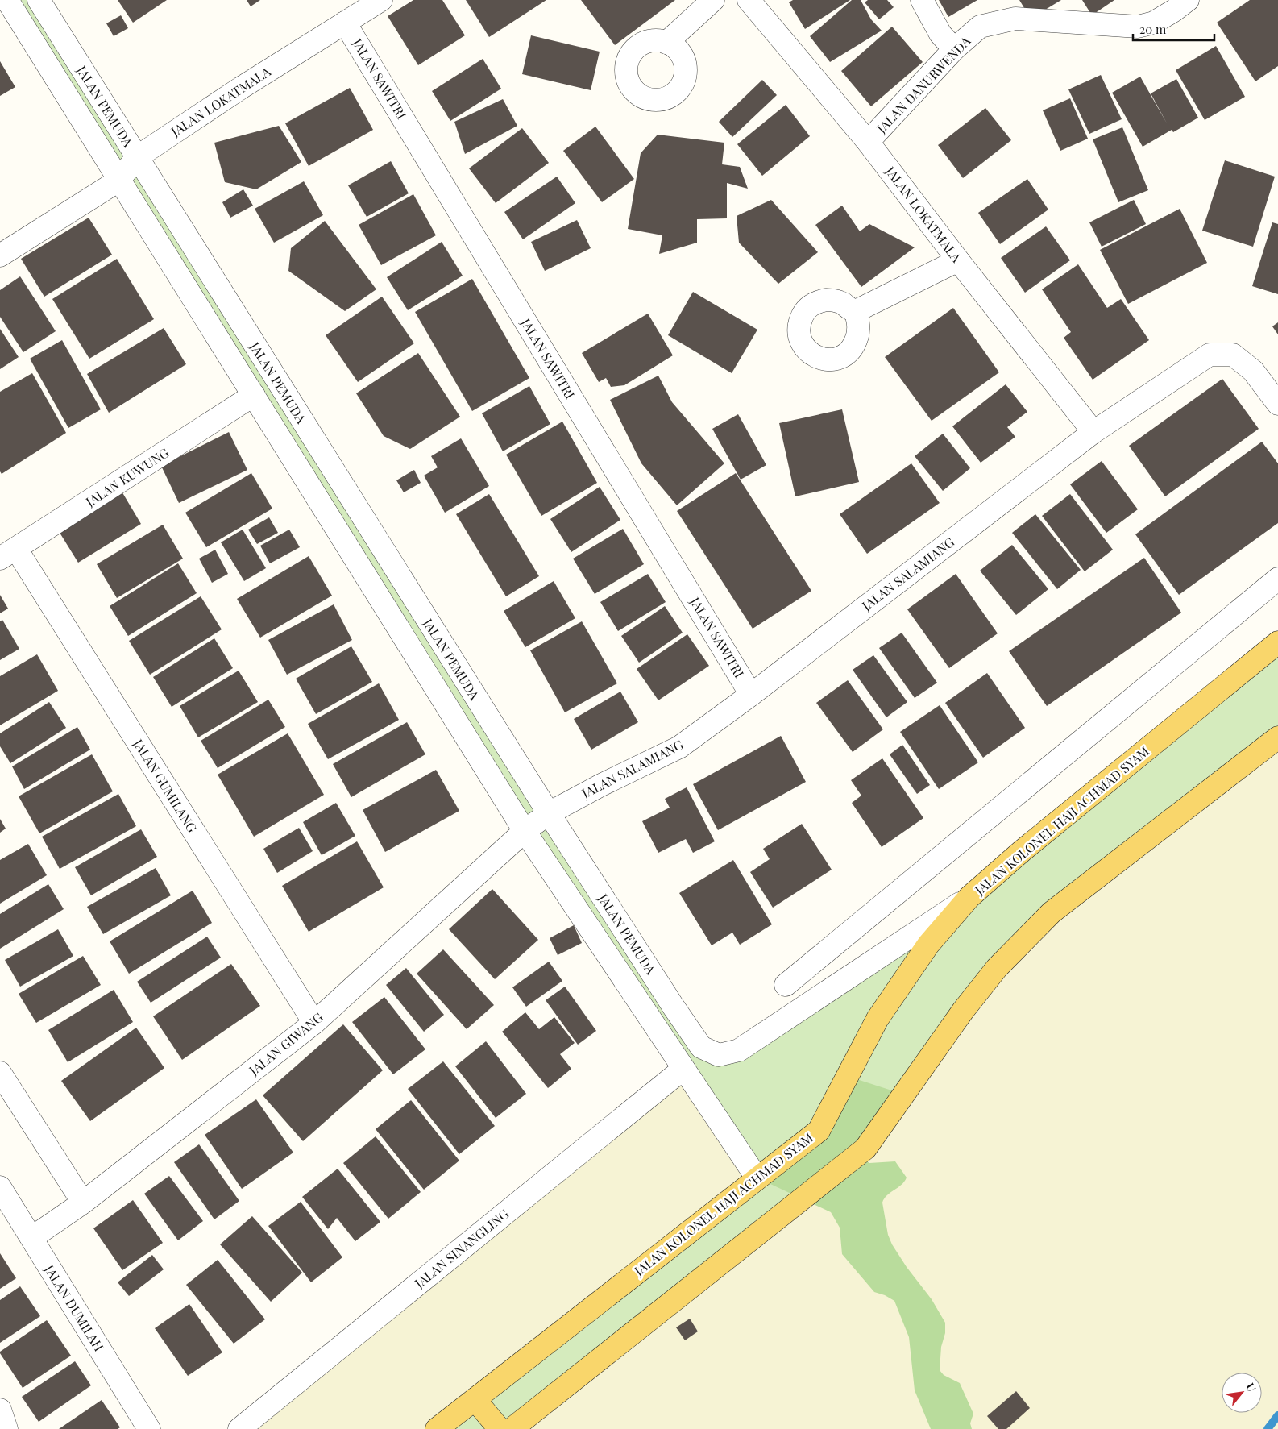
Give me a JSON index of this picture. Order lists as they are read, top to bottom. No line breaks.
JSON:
{"streets":{"main road":["JALAN KOLONEL HAJI ACHMAD SYAM"],"street":["JALAN SAWITRI","JALAN DANURWENDA","JALAN LOKATMALA","JALAN PEMUDA","JALAN KUWUNG","JALAN SALAMIANG","JALAN GUMILANG","JALAN GIWANG","JALAN SINANGLING","JALAN DUMILAH"]},"crossings":[["JALAN SAWITRI","JALAN LOKATMALA"],["JALAN SAWITRI","JALAN SALAMIANG"],["JALAN DANURWENDA","JALAN LOKATMALA"],["JALAN LOKATMALA","JALAN PEMUDA"],["JALAN LOKATMALA","JALAN SALAMIANG"],["JALAN PEMUDA","JALAN KUWUNG"],["JALAN PEMUDA","JALAN SALAMIANG"],["JALAN PEMUDA","JALAN KOLONEL HAJI ACHMAD SYAM"],["JALAN PEMUDA","JALAN GIWANG"],["JALAN PEMUDA","JALAN SINANGLING"],["JALAN KUWUNG","JALAN GUMILANG"],["JALAN SALAMIANG","JALAN GIWANG"],["JALAN GUMILANG","JALAN GIWANG"],["JALAN GIWANG","JALAN DUMILAH"]],"scale_bar":"20 m","north":"top right"}
